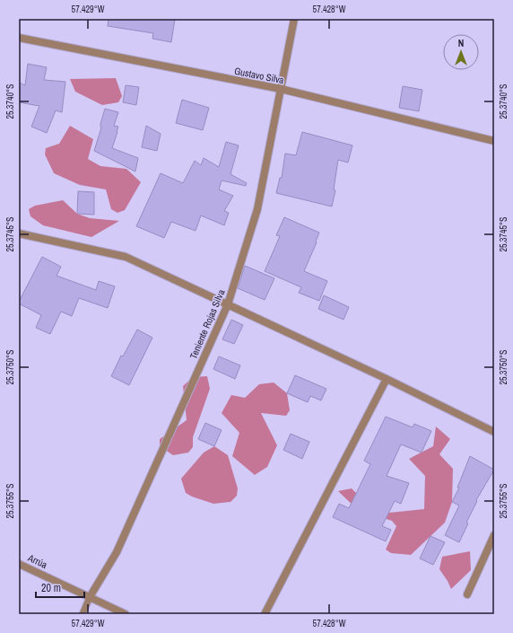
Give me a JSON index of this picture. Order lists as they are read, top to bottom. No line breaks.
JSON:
{"streets":{"street":["Gustavo Silva","Teniente Rojas Silva","Arrúa"]},"crossings":[["Gustavo Silva","Teniente Rojas Silva"],["Teniente Rojas Silva","Arrúa"]],"scale_bar":"20 m","north":"top","coordinates":["57.429°W","57.428°W","25.3740°S","25.3745°S","25.3750°S","25.3755°S"]}
